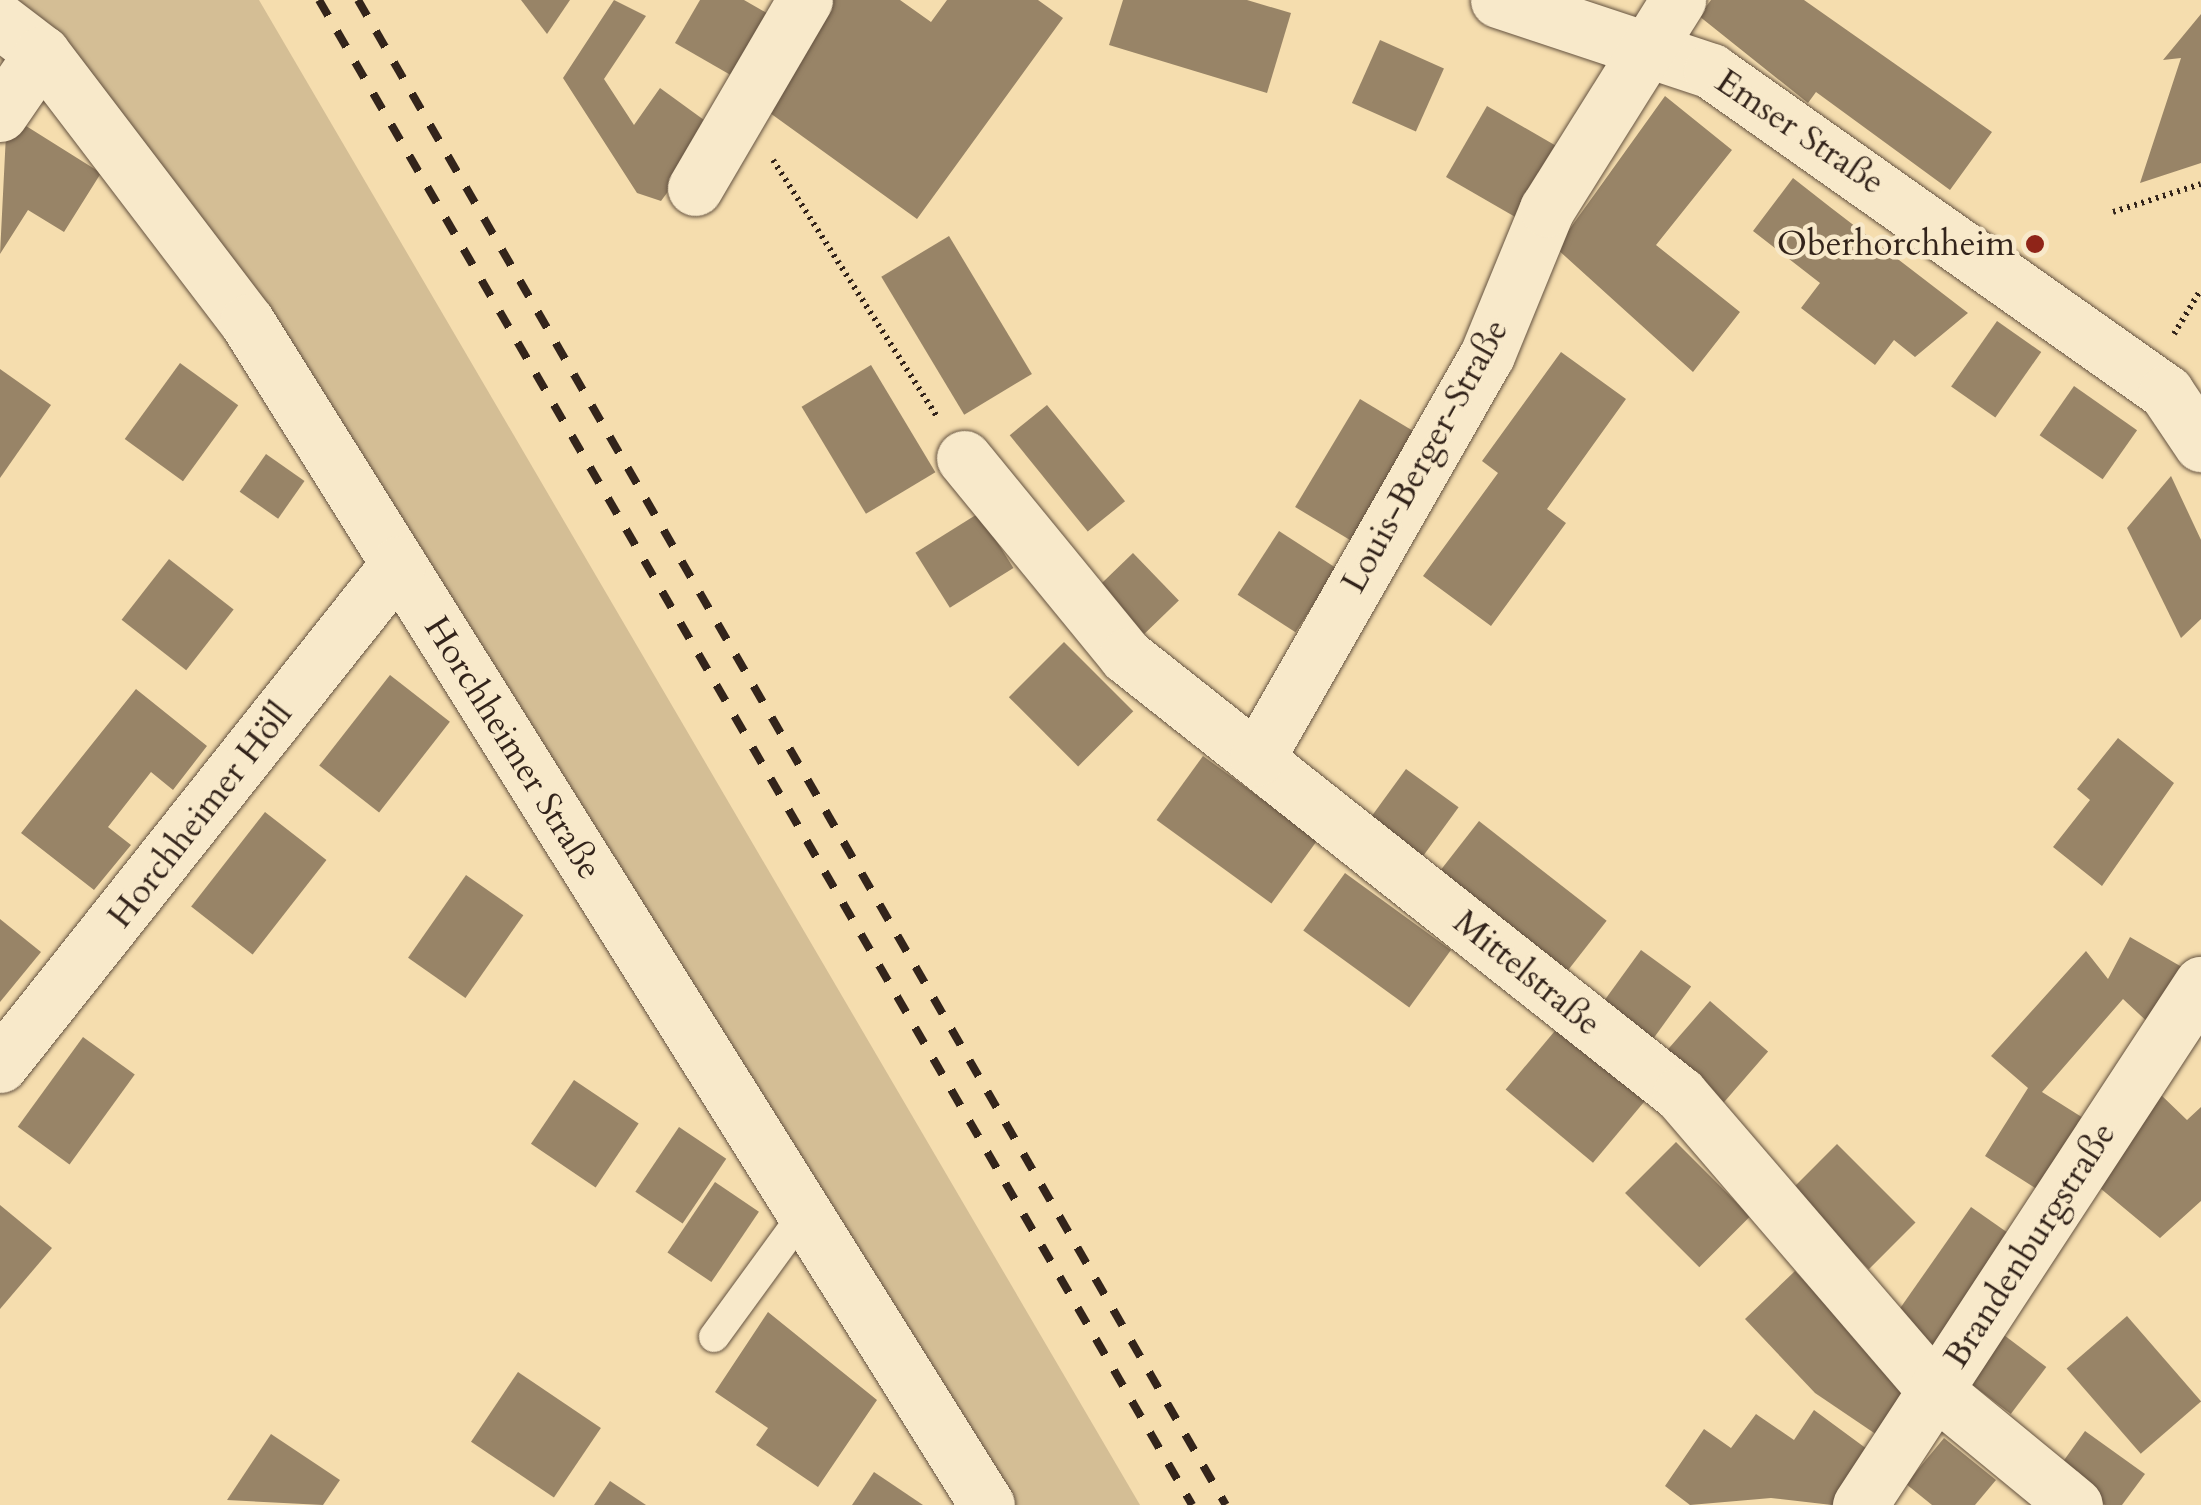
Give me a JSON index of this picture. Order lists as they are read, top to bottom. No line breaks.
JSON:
{"streets":{"street":["Emser Straße","Louis-Berger-Straße","Horchheimer Straße","Horchheimer Höll","Mittelstraße","Brandenburgstraße"]},"crossings":[["Emser Straße","Louis-Berger-Straße"],["Louis-Berger-Straße","Mittelstraße"],["Horchheimer Straße","Horchheimer Höll"],["Mittelstraße","Brandenburgstraße"]],"places":["Oberhorchheim"]}
